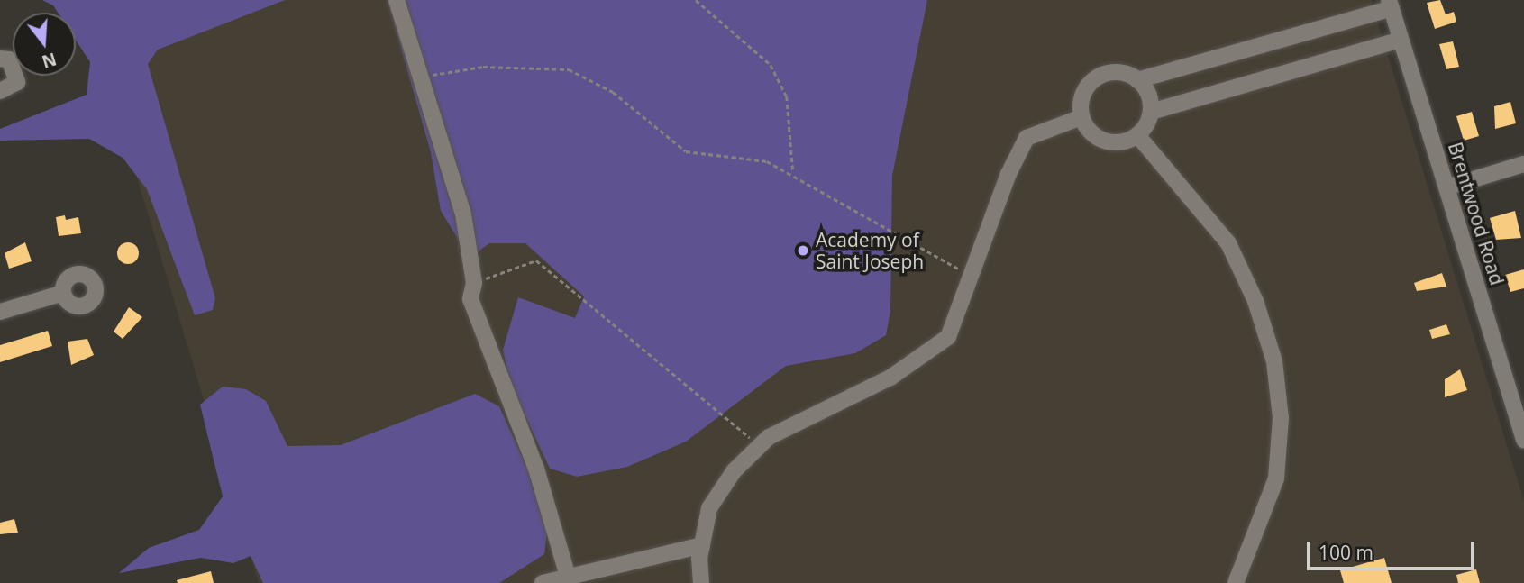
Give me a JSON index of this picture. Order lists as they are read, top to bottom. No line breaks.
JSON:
{"streets":{"street":["Brentwood Road"]},"places":["Academy of Saint Joseph"],"scale_bar":"100 m","north":"bottom"}
